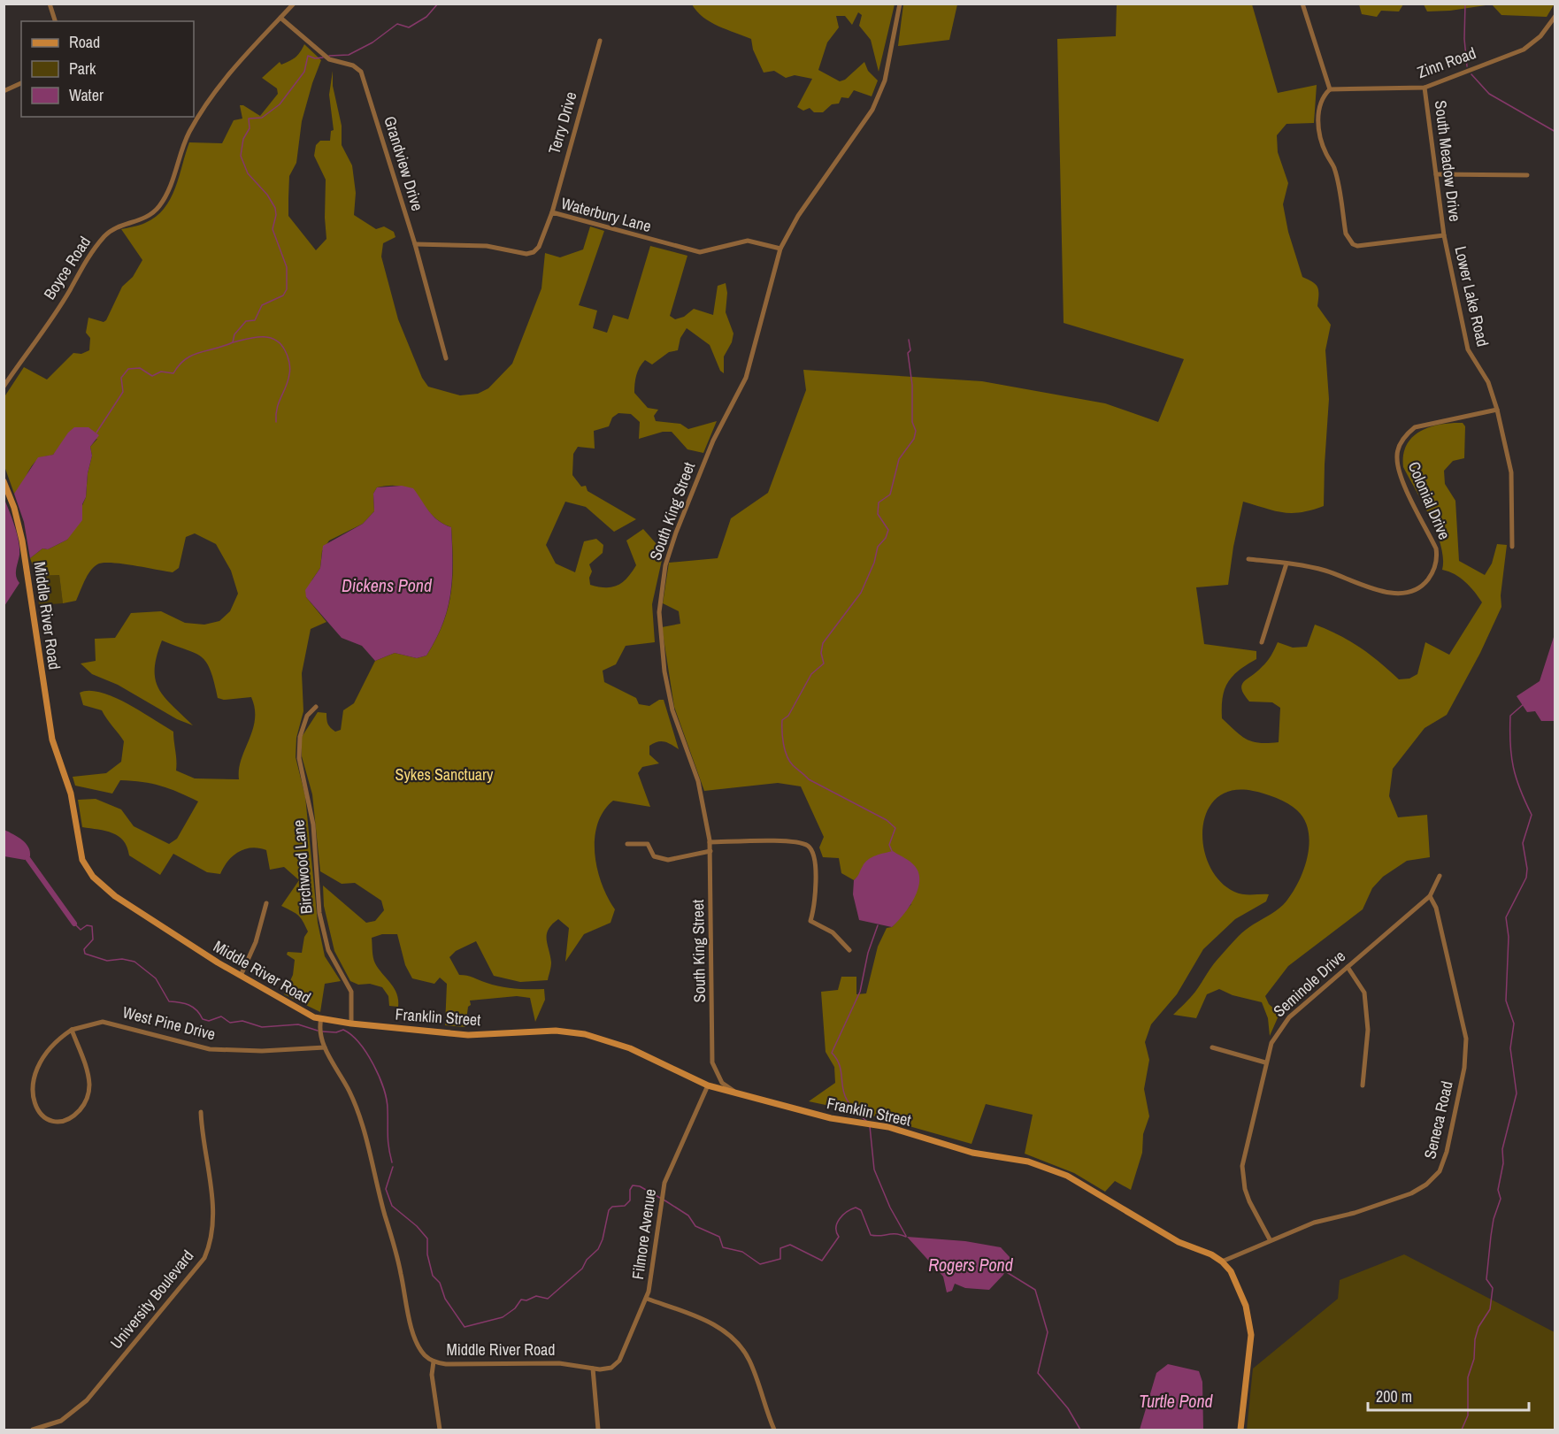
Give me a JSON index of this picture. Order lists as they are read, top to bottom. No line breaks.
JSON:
{"streets":{"main road":["Middle River Road","Franklin Street"],"street":["Zinn Road","Terry Drive","South Meadow Drive","Grandview Drive","Waterbury Lane","Boyce Road","Lower Lake Road","Colonial Drive","South King Street","Birchwood Lane","Seminole Drive","West Pine Drive","Seneca Road","Filmore Avenue","University Boulevard"]},"crossings":[["Zinn Road","South Meadow Drive"],["Terry Drive","Waterbury Lane"],["South Meadow Drive","Lower Lake Road"],["Grandview Drive","Waterbury Lane"],["Grandview Drive","Boyce Road"],["Waterbury Lane","South King Street"],["Lower Lake Road","Colonial Drive"],["South King Street","Franklin Street"],["Middle River Road","Franklin Street"],["Middle River Road","West Pine Drive"],["Middle River Road","Filmore Avenue"],["Birchwood Lane","Franklin Street"],["Seminole Drive","Seneca Road"],["Franklin Street","Seneca Road"],["Franklin Street","Filmore Avenue"]],"water":["Dickens Pond","Rogers Pond","Turtle Pond"],"parks":["Sykes Sanctuary"],"legend":["Road","Park","Water"],"scale_bar":"200 m"}
